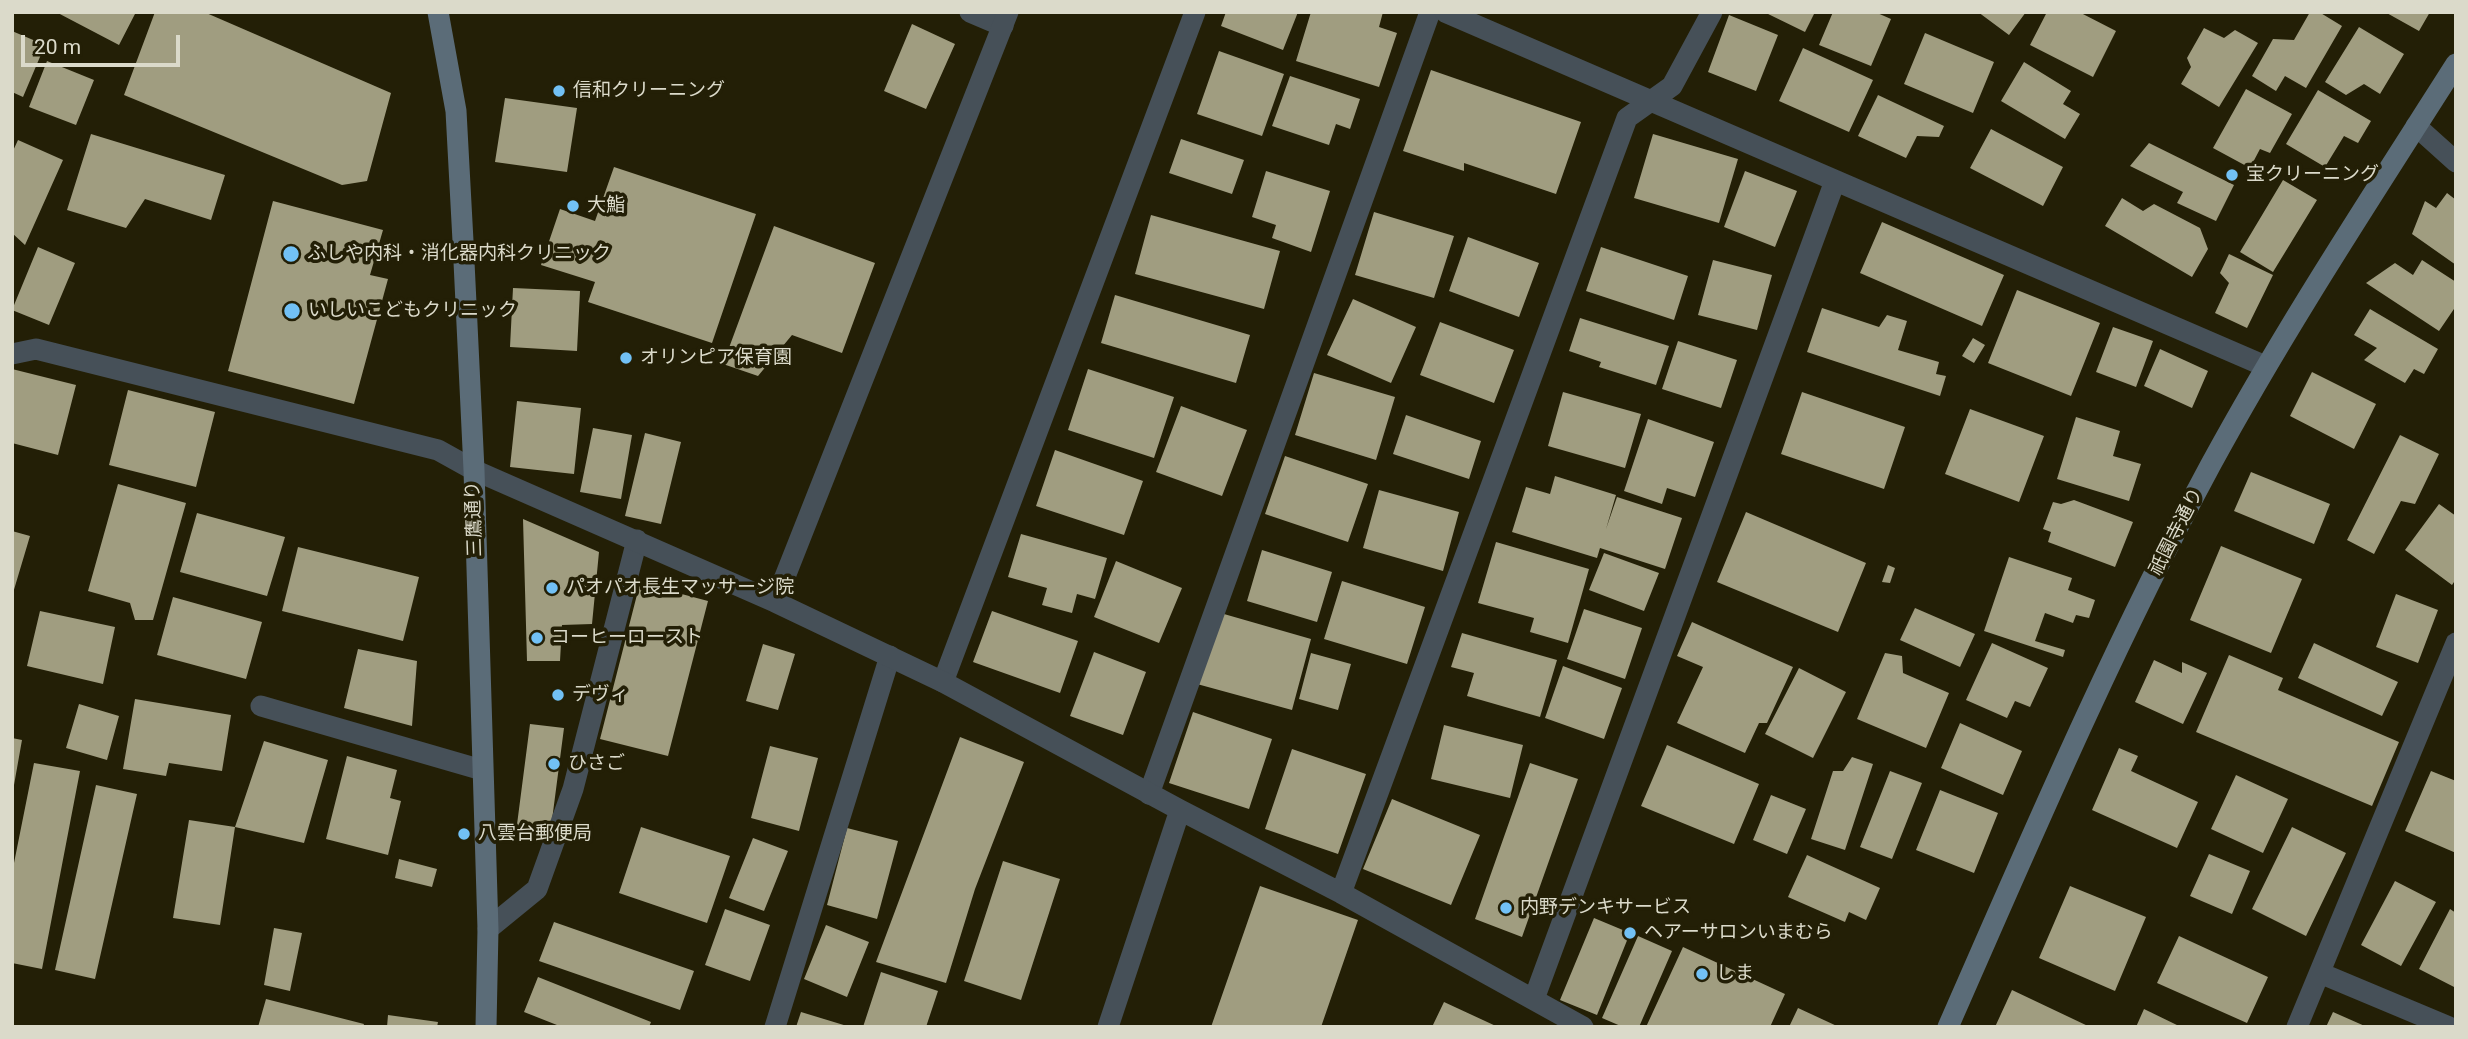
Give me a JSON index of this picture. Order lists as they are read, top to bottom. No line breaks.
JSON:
{"streets":{"street":["三鷹通り","祇園寺通り"]},"places":["信和クリーニング","宝クリーニング","大鮨","ふしや内科・消化器内科クリニック","いしいこどもクリニック","オリンピア保育園","パオパオ長生マッサージ院","コーヒーロースト","デヴィ","ひさご","八雲台郵便局","内野デンキサービス","ヘアーサロンいまむら","しま"],"scale_bar":"20 m"}
